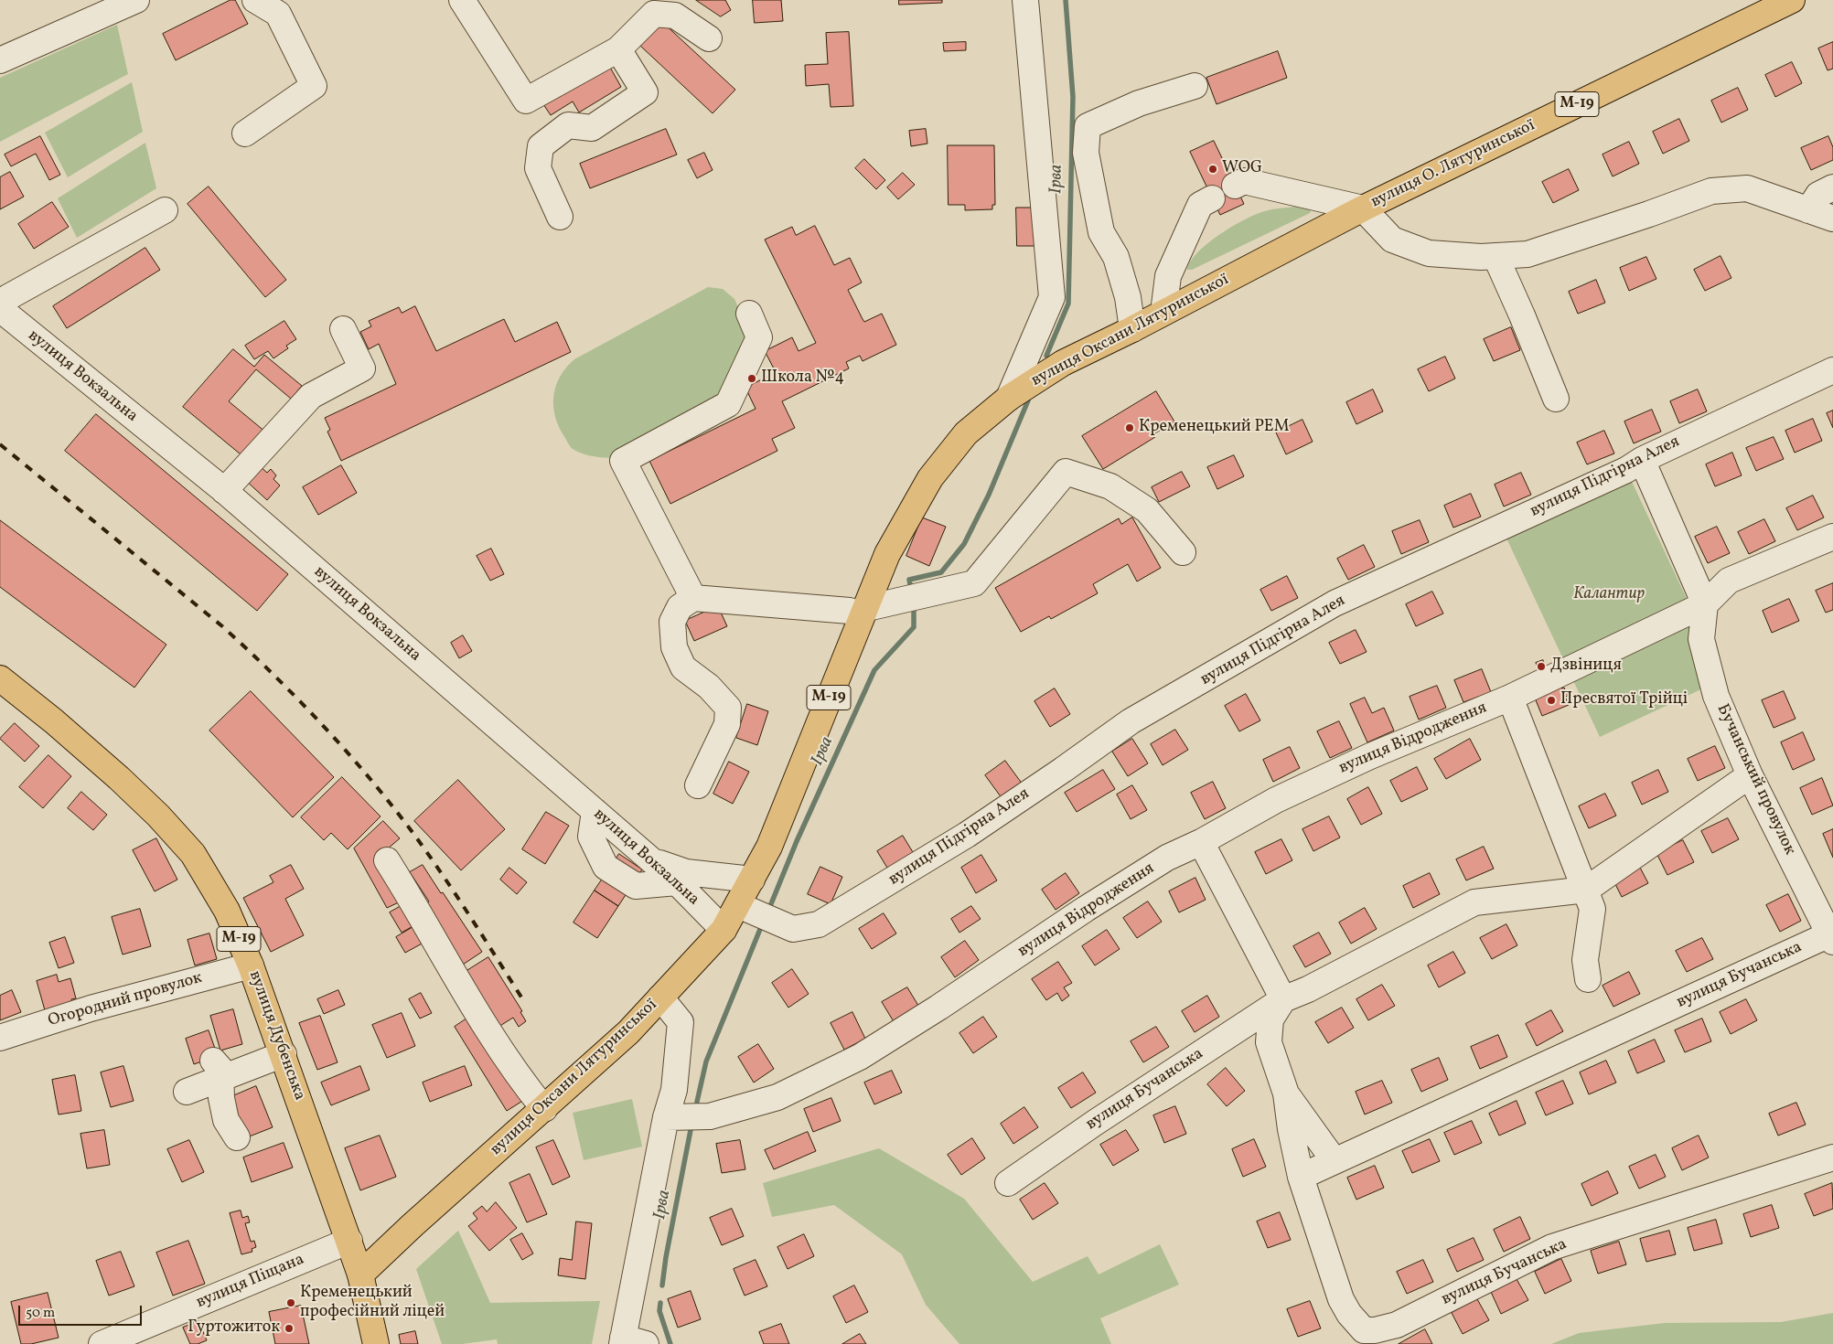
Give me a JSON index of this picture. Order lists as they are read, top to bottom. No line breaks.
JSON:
{"streets":{"main road":["М-19","вулиця О. Лятуринської","вулиця Оксани Лятуринської","вулиця Дубенська"],"street":["вулиця Вокзальна","вулиця Підгірна Алея","вулиця Відродження","Бучанський провулок","вулиця Бучанська","Огородний провулок","вулиця Піщана"]},"crossings":[["вулиця О. Лятуринської","вулиця Оксани Лятуринської"],["вулиця Оксани Лятуринської","вулиця Вокзальна"],["вулиця Оксани Лятуринської","вулиця Підгірна Алея"],["вулиця Оксани Лятуринської","вулиця Дубенська"],["вулиця Підгірна Алея","Бучанський провулок"],["вулиця Відродження","Бучанський провулок"],["Бучанський провулок","вулиця Бучанська"],["Огородний провулок","вулиця Дубенська"],["вулиця Дубенська","вулиця Піщана"]],"water":["Ірва"],"parks":["Калантир"],"places":["WOG","Школа №4","Кременецький РЕМ","Дзвіниця","Пресвятої Трійці","Кременецький професійний ліцей","Гуртожиток"],"scale_bar":"50 m"}
